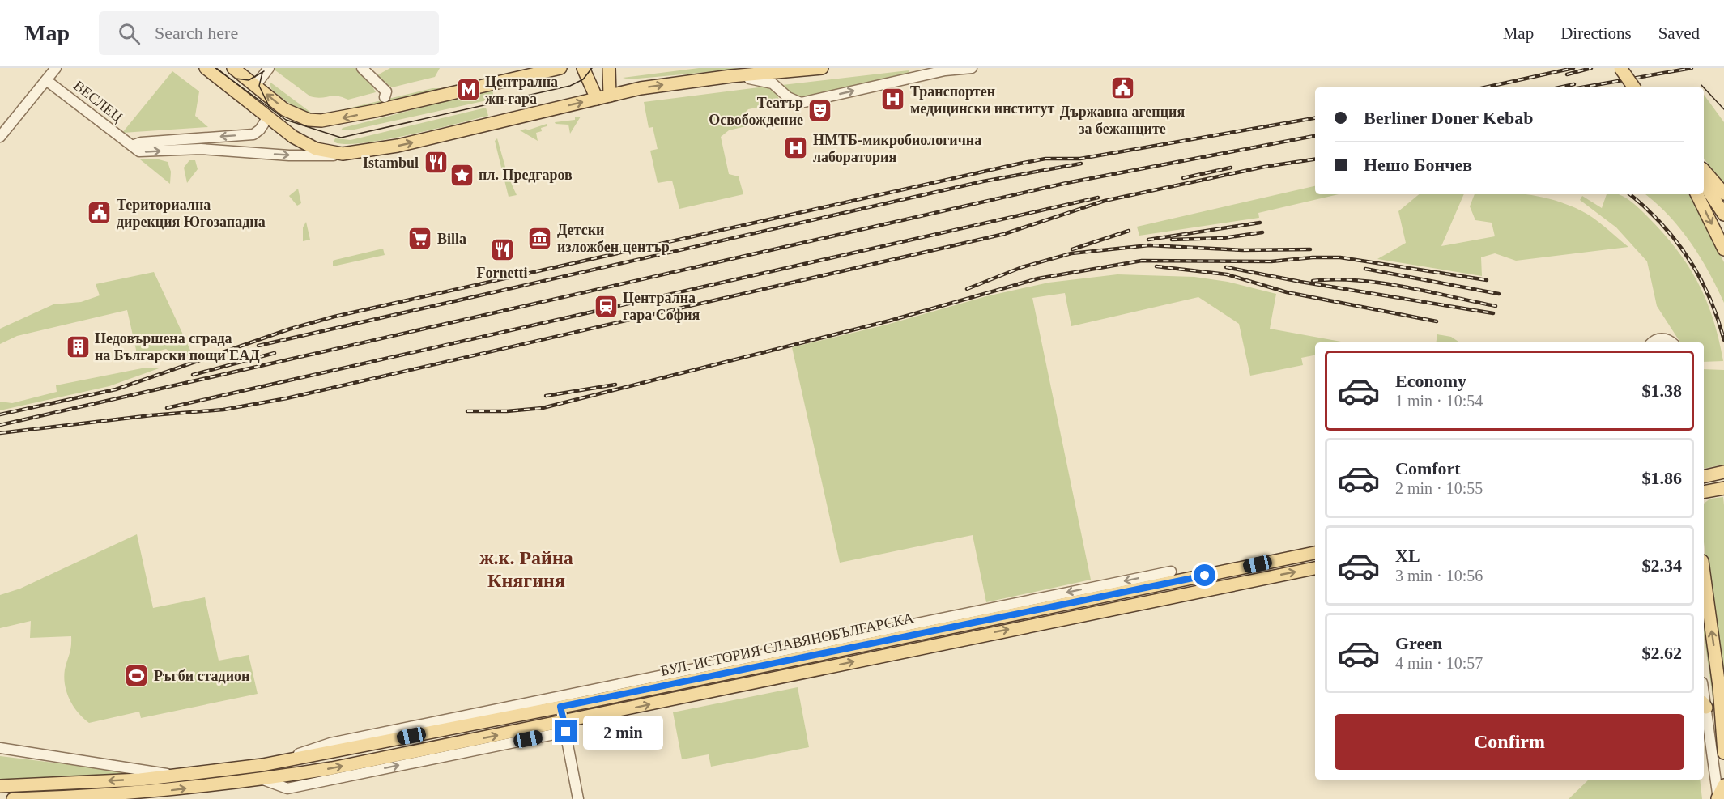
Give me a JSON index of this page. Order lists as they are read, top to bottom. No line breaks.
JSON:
{"streets":{"main road":["БУЛ. ИСТОРИЯ СЛАВЯНОБЪЛГАРСКА"],"street":["ВЕСЛЕЦ"]},"districts":["ж.к. Райна Княгиня"],"places":{"public building":["Държавна агенция за бежанците","Териториална дирекция Югозападна"],"metro station":["Централна жп гара"],"hospital":["Транспортен медицински институт","НМТБ-микробиологична лаборатория"],"theatre":["Театър Освобождение"],"restaurant":["Istambul","Fornetti"],"place":["пл. Предгаров"],"museum":["Детски изложбен център"],"supermarket":["Billa"],"station":["Централна гара София"],"building":["Недовършена сграда на Български пощи ЕАД"],"sports":["Ръгби стадион"]},"page":{"header":"Map","search":"Search here","nav":["Map","Directions","Saved"],"banner":["Berliner Doner Kebab","Нешо Бончев"],"list":[{"name":"Economy","note":"1 min · 10:54","value":"$1.38"},{"name":"Comfort","note":"2 min · 10:55","value":"$1.86"},{"name":"XL","note":"3 min · 10:56","value":"$2.34"},{"name":"Green","note":"4 min · 10:57","value":"$2.62"}],"buttons":"Confirm","bubble":"2 min"}}
